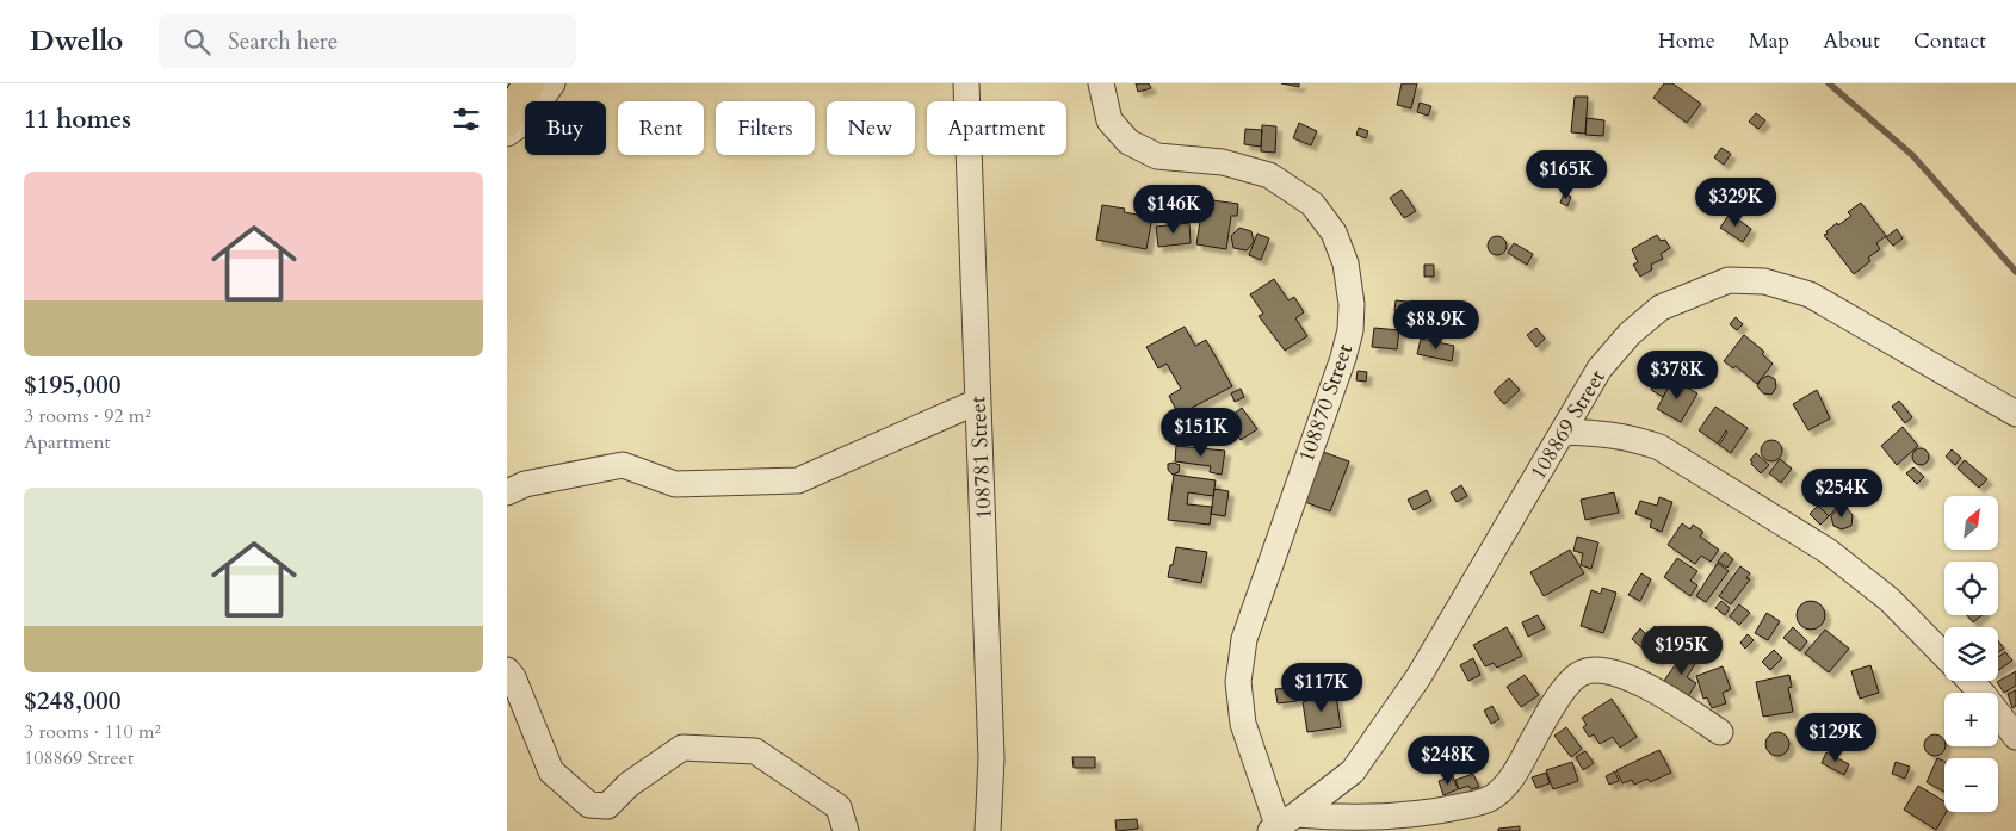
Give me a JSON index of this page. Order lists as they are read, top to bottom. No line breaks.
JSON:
{"streets":{"street":["108870 Street","108869 Street","108781 Street"]},"crossings":[["108870 Street","108869 Street"]],"north":"top right","page":{"header":"Dwello","search":"Search here","nav":["Home","Map","About","Contact"],"heading":"11 homes","chip":["Buy","Rent","Filters","New","Apartment"],"price":["$165K","$329K","$146K","$88.9K","$378K","$151K","$254K","$195K","$117K","$129K","$248K"],"list":[{"name":"$195,000","note":"3 rooms · 92 m² · Apartment"},{"name":"$248,000","note":"3 rooms · 110 m² · 108869 Street"}],"map_buttons":["+","−"]}}
